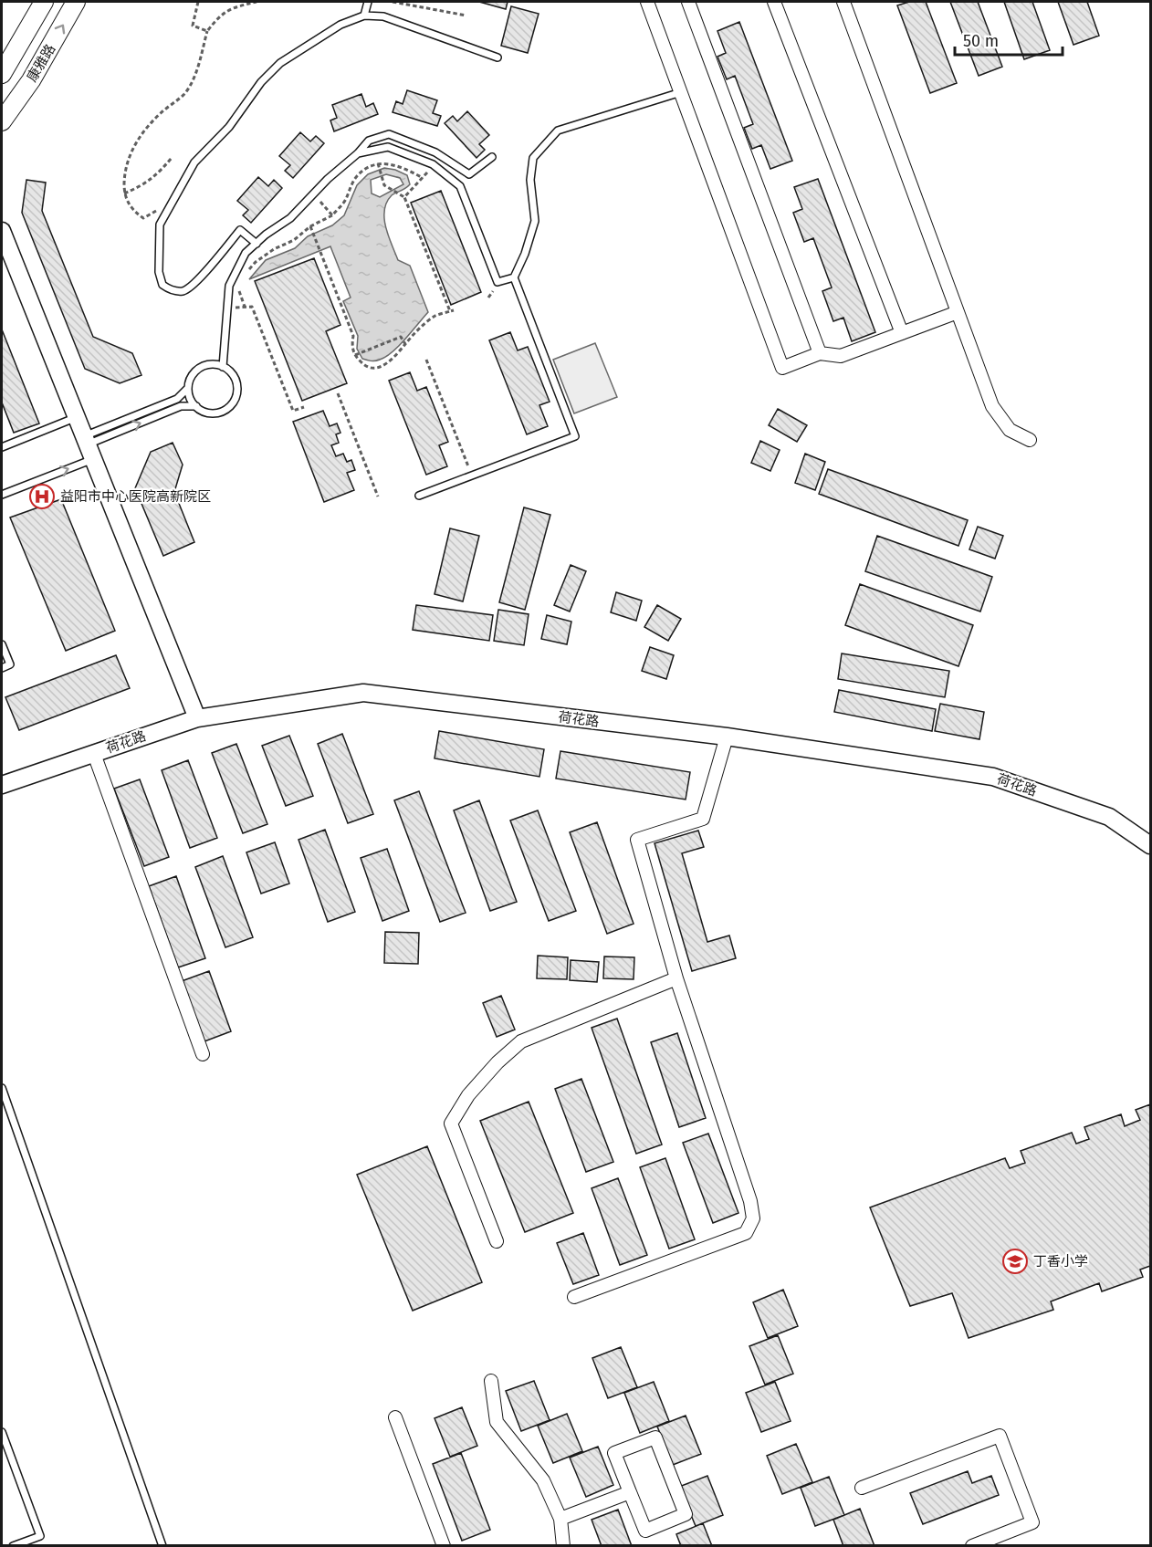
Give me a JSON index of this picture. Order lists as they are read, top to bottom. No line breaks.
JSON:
{"streets":{"main road":["康雅路"],"street":["荷花路"]},"places":{"hospital":["益阳市中心医院高新院区"],"school or university":["丁香小学"]},"scale_bar":"50 m"}
